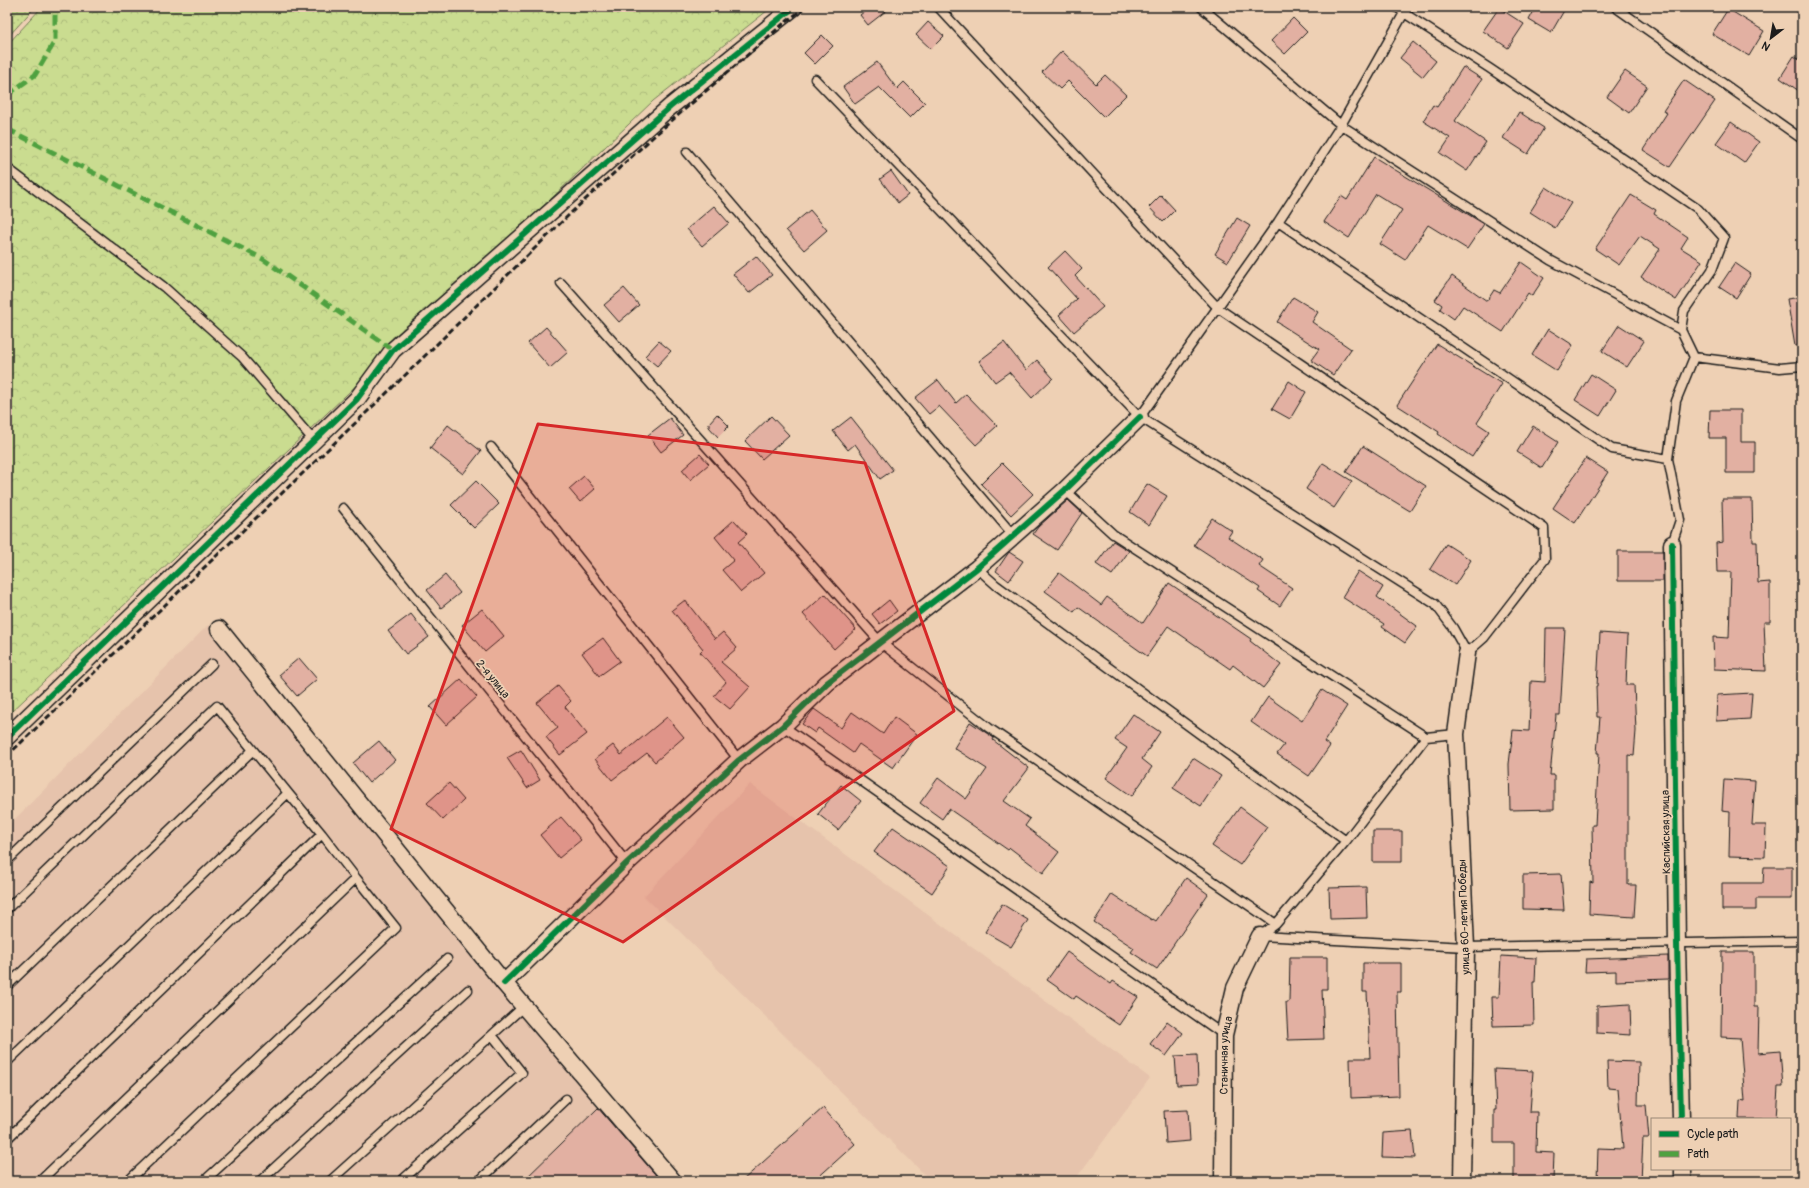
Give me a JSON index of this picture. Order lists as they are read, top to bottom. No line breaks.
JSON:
{"streets":{"street":["Каспийская улица","улица 60-летия Победы","Станичная улица"],"lane":["2-я улица"]},"legend":["Cycle path","Path"],"north":"bottom left"}
